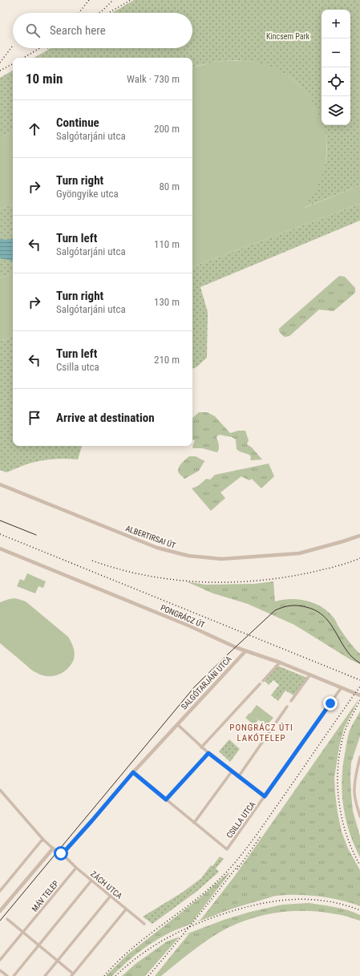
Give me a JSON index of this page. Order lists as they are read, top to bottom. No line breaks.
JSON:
{"streets":{"street":["ALBERTIRSAI ÚT","PONGRÁCZ ÚT","SALGÓTARJÁNI UTCA","CSILLA UTCA","ZÁCH UTCA","MÁV TELEP"]},"crossings":[["PONGRÁCZ ÚT","SALGÓTARJÁNI UTCA"],["PONGRÁCZ ÚT","CSILLA UTCA"],["SALGÓTARJÁNI UTCA","ZÁCH UTCA"],["ZÁCH UTCA","MÁV TELEP"]],"districts":["PONGRÁCZ ÚTI LAKÓTELEP"],"parks":["Kincsem Park"],"page":{"map_buttons":["+","−"],"search":"Search here","heading":["10 min","Walk · 730 m"],"list":[["Continue","Salgótarjáni utca","200 m"],["Turn right","Gyöngyike utca","80 m"],["Turn left","Salgótarjáni utca","110 m"],["Turn right","Salgótarjáni utca","130 m"],["Turn left","Csilla utca","210 m"],"Arrive at destination"]}}
